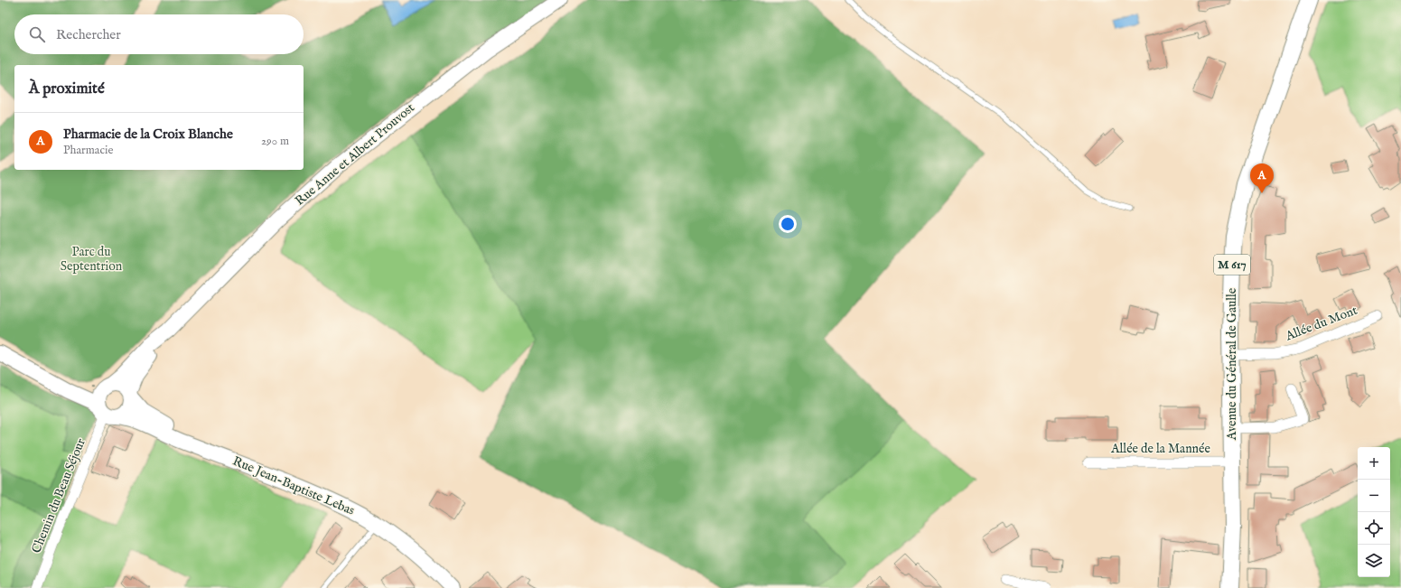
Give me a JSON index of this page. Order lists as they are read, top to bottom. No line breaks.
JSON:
{"streets":{"main road":["Rue Anne et Albert Prouvost","M 617","Avenue du Général de Gaulle","Rue Jean-Baptiste Lebas"],"street":["Allée du Mont","Allée de la Mannée","Chemin du Beau Séjour"]},"crossings":[["Rue Anne et Albert Prouvost","Rue Jean-Baptiste Lebas"],["Rue Anne et Albert Prouvost","Chemin du Beau Séjour"],["Allée du Mont","Avenue du Général de Gaulle"],["Avenue du Général de Gaulle","Allée de la Mannée"],["Rue Jean-Baptiste Lebas","Chemin du Beau Séjour"]],"parks":["Parc du Septentrion"],"page":{"search":"Rechercher","heading":"À proximité","list":[{"mark":"A","name":"Pharmacie de la Croix Blanche","note":"Pharmacie","value":"290 m"}],"pins":"A","map_buttons":["+","−"]}}
